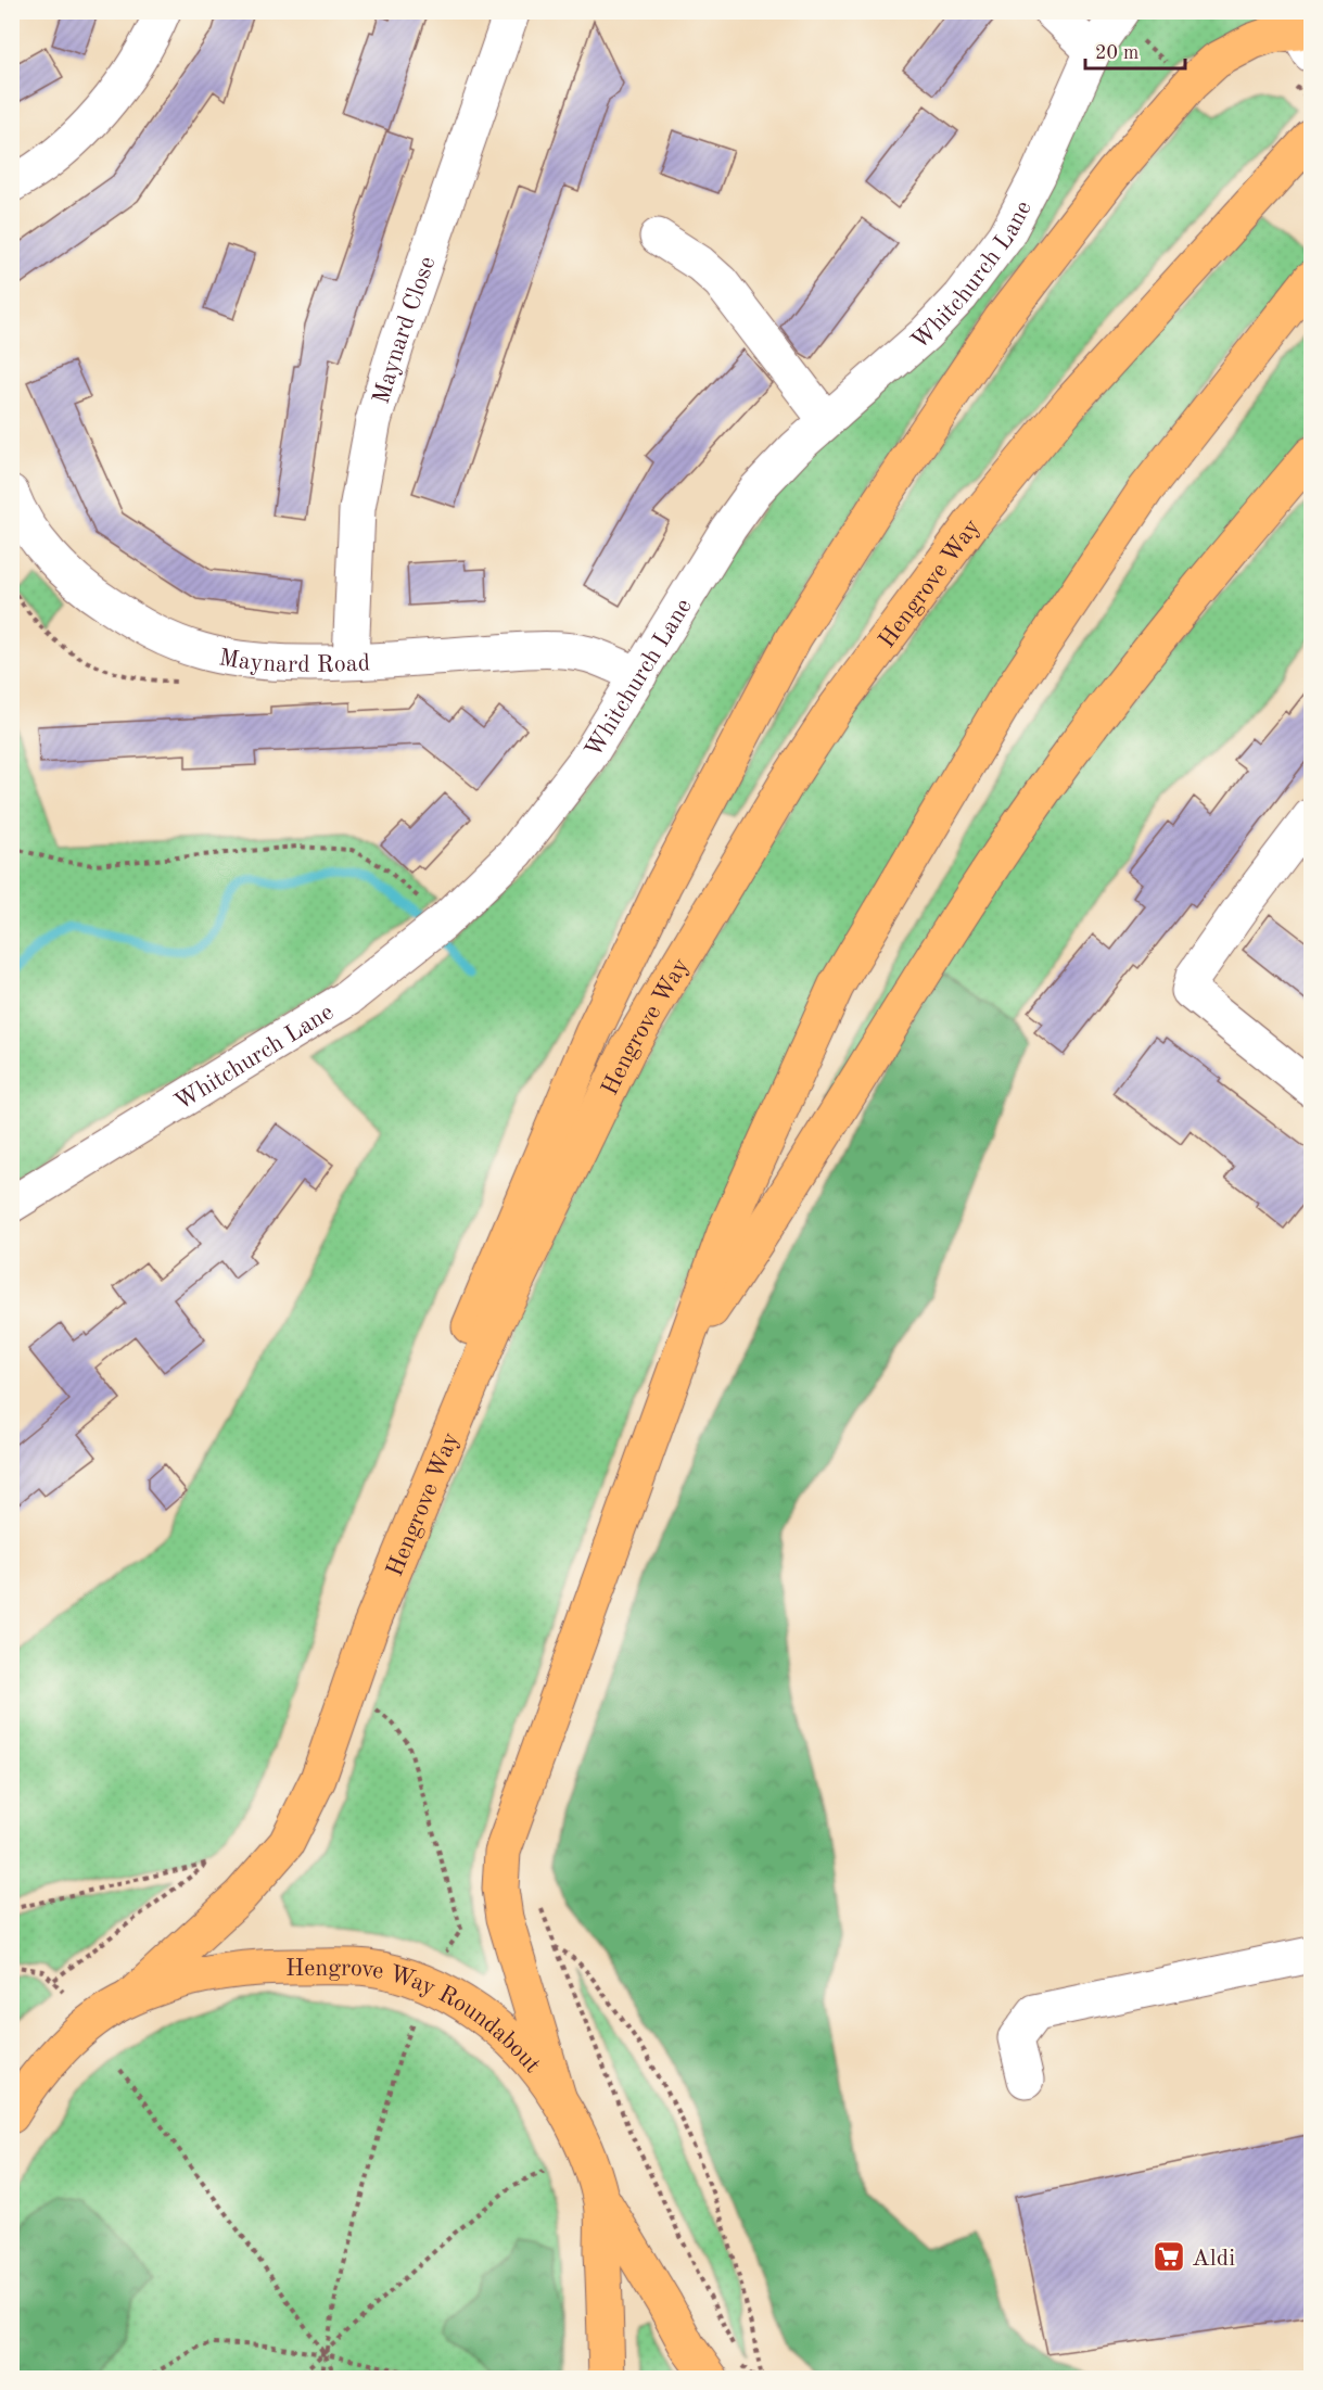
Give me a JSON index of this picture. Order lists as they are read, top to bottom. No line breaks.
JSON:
{"streets":{"highway":["Hengrove Way","Hengrove Way Roundabout"],"street":["Whitchurch Lane","Maynard Close","Maynard Road"]},"crossings":[["Whitchurch Lane","Maynard Road"],["Maynard Close","Maynard Road"],["Hengrove Way","Hengrove Way Roundabout"]],"places":{"supermarket":["Aldi"]},"scale_bar":"20 m"}
